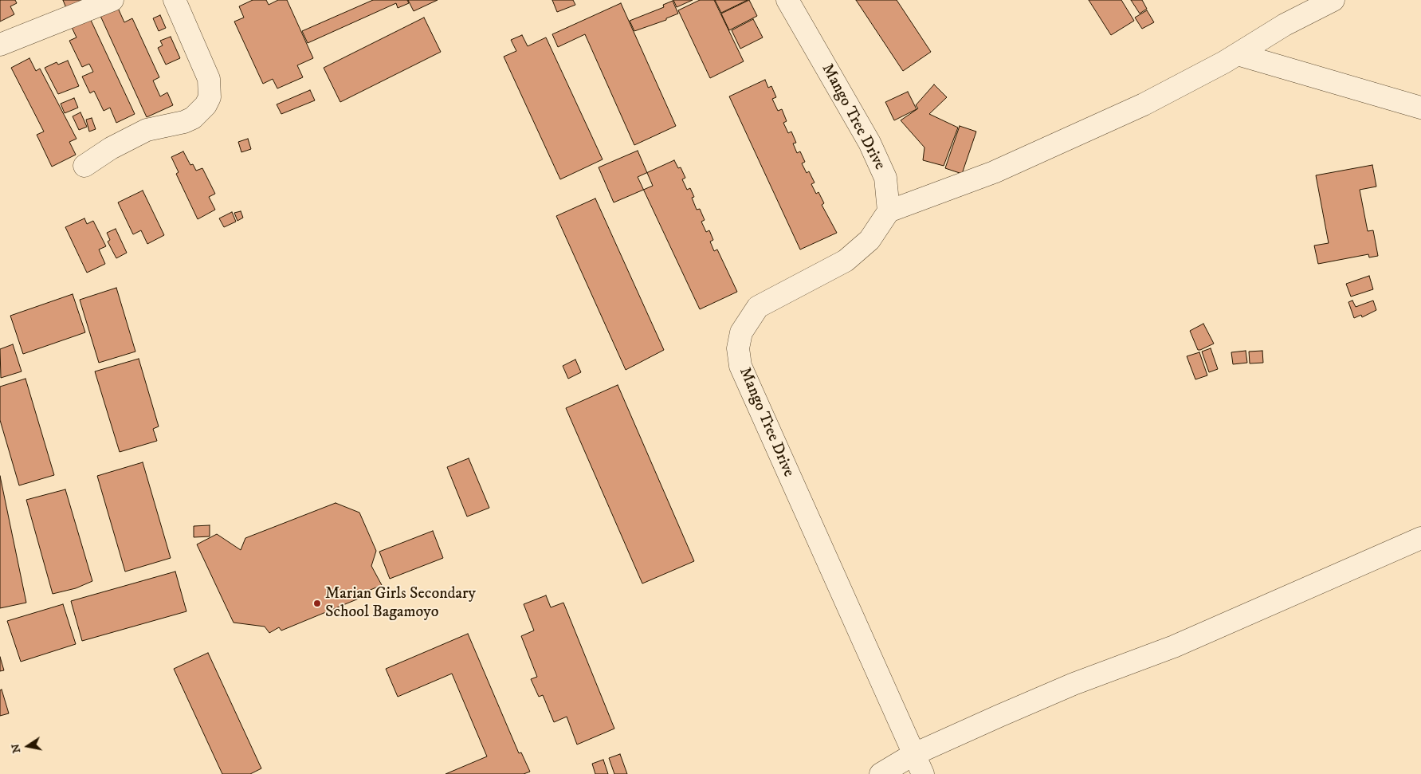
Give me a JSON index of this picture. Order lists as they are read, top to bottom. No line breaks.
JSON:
{"streets":{"street":["Mango Tree Drive"]},"places":["Marian Girls Secondary School Bagamoyo"],"north":"left"}
